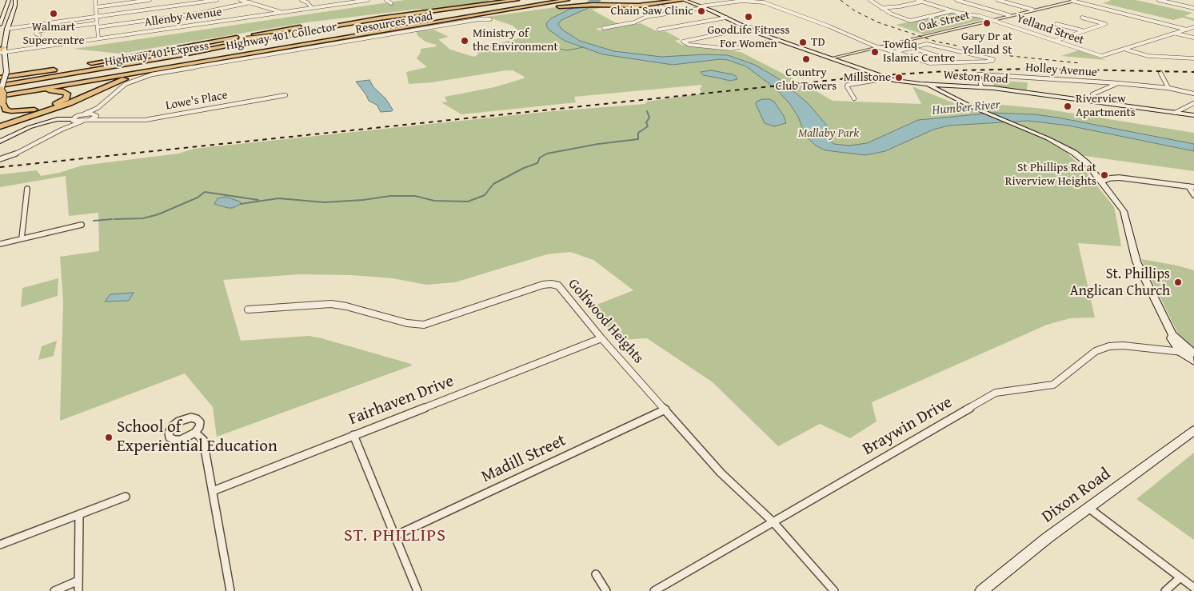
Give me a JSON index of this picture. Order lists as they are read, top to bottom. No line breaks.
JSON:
{"streets":{"highway":["Highway 401 Collector","Highway 401 Express"],"main road":["Weston Road","Dixon Road"],"street":["Allenby Avenue","Oak Street","Resources Road","Yelland Street","Holley Avenue","Lowe's Place","Golfwood Heights","Fairhaven Drive","Braywin Drive","Madill Street"]},"crossings":[["Oak Street","Yelland Street"],["Oak Street","Weston Road"],["Resources Road","Lowe's Place"],["Highway 401 Collector","Highway 401 Express"],["Highway 401 Collector","Weston Road"],["Holley Avenue","Weston Road"],["Golfwood Heights","Fairhaven Drive"],["Golfwood Heights","Braywin Drive"],["Golfwood Heights","Madill Street"]],"districts":["ST. PHILLIPS"],"water":["Humber River"],"parks":["Mallaby Park"],"places":["Chain Saw Clinic","Walmart Supercentre","GoodLife Fitness For Women","Gary Dr at Yelland St","Ministry of the Environment","TD","Towfiq Islamic Centre","Country Club Towers","Millstone","Riverview Apartments","St Phillips Rd at Riverview Heights","St. Phillips Anglican Church","School of Experiential Education"]}
